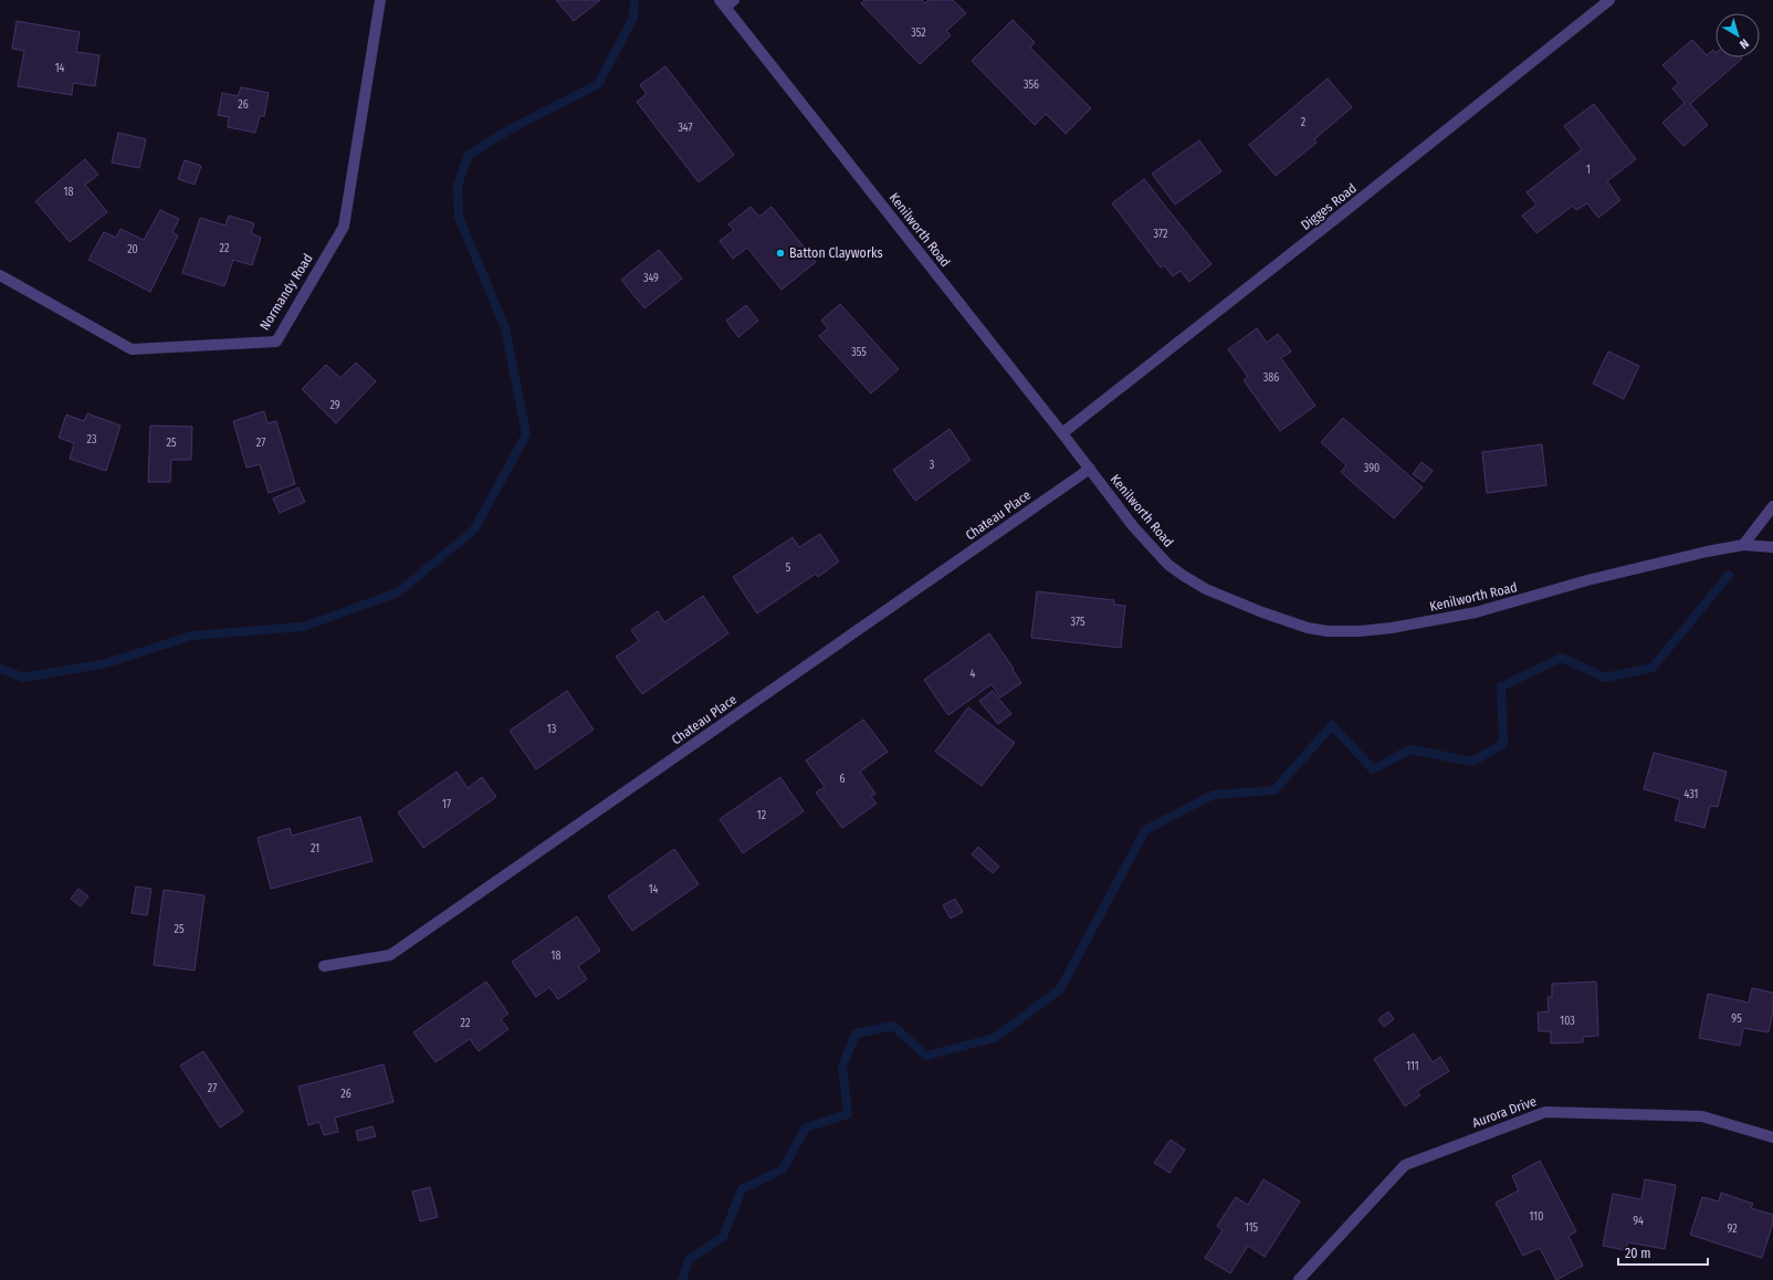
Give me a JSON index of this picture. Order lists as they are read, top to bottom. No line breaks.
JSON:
{"streets":{"street":["Digges Road","Kenilworth Road","Normandy Road","Chateau Place","Aurora Drive"]},"crossings":[["Digges Road","Kenilworth Road"],["Kenilworth Road","Chateau Place"]],"places":["Batton Clayworks"],"house_numbers":["352","14","356","26","2","347","1","18","372","22","20","349","355","386","29","23","25","27","3","390","5","375","4","13","6","431","17","12","21","14","25","18","95","103","22","111","27","26","110","94","115","92"],"scale_bar":"20 m","north":"bottom right"}
